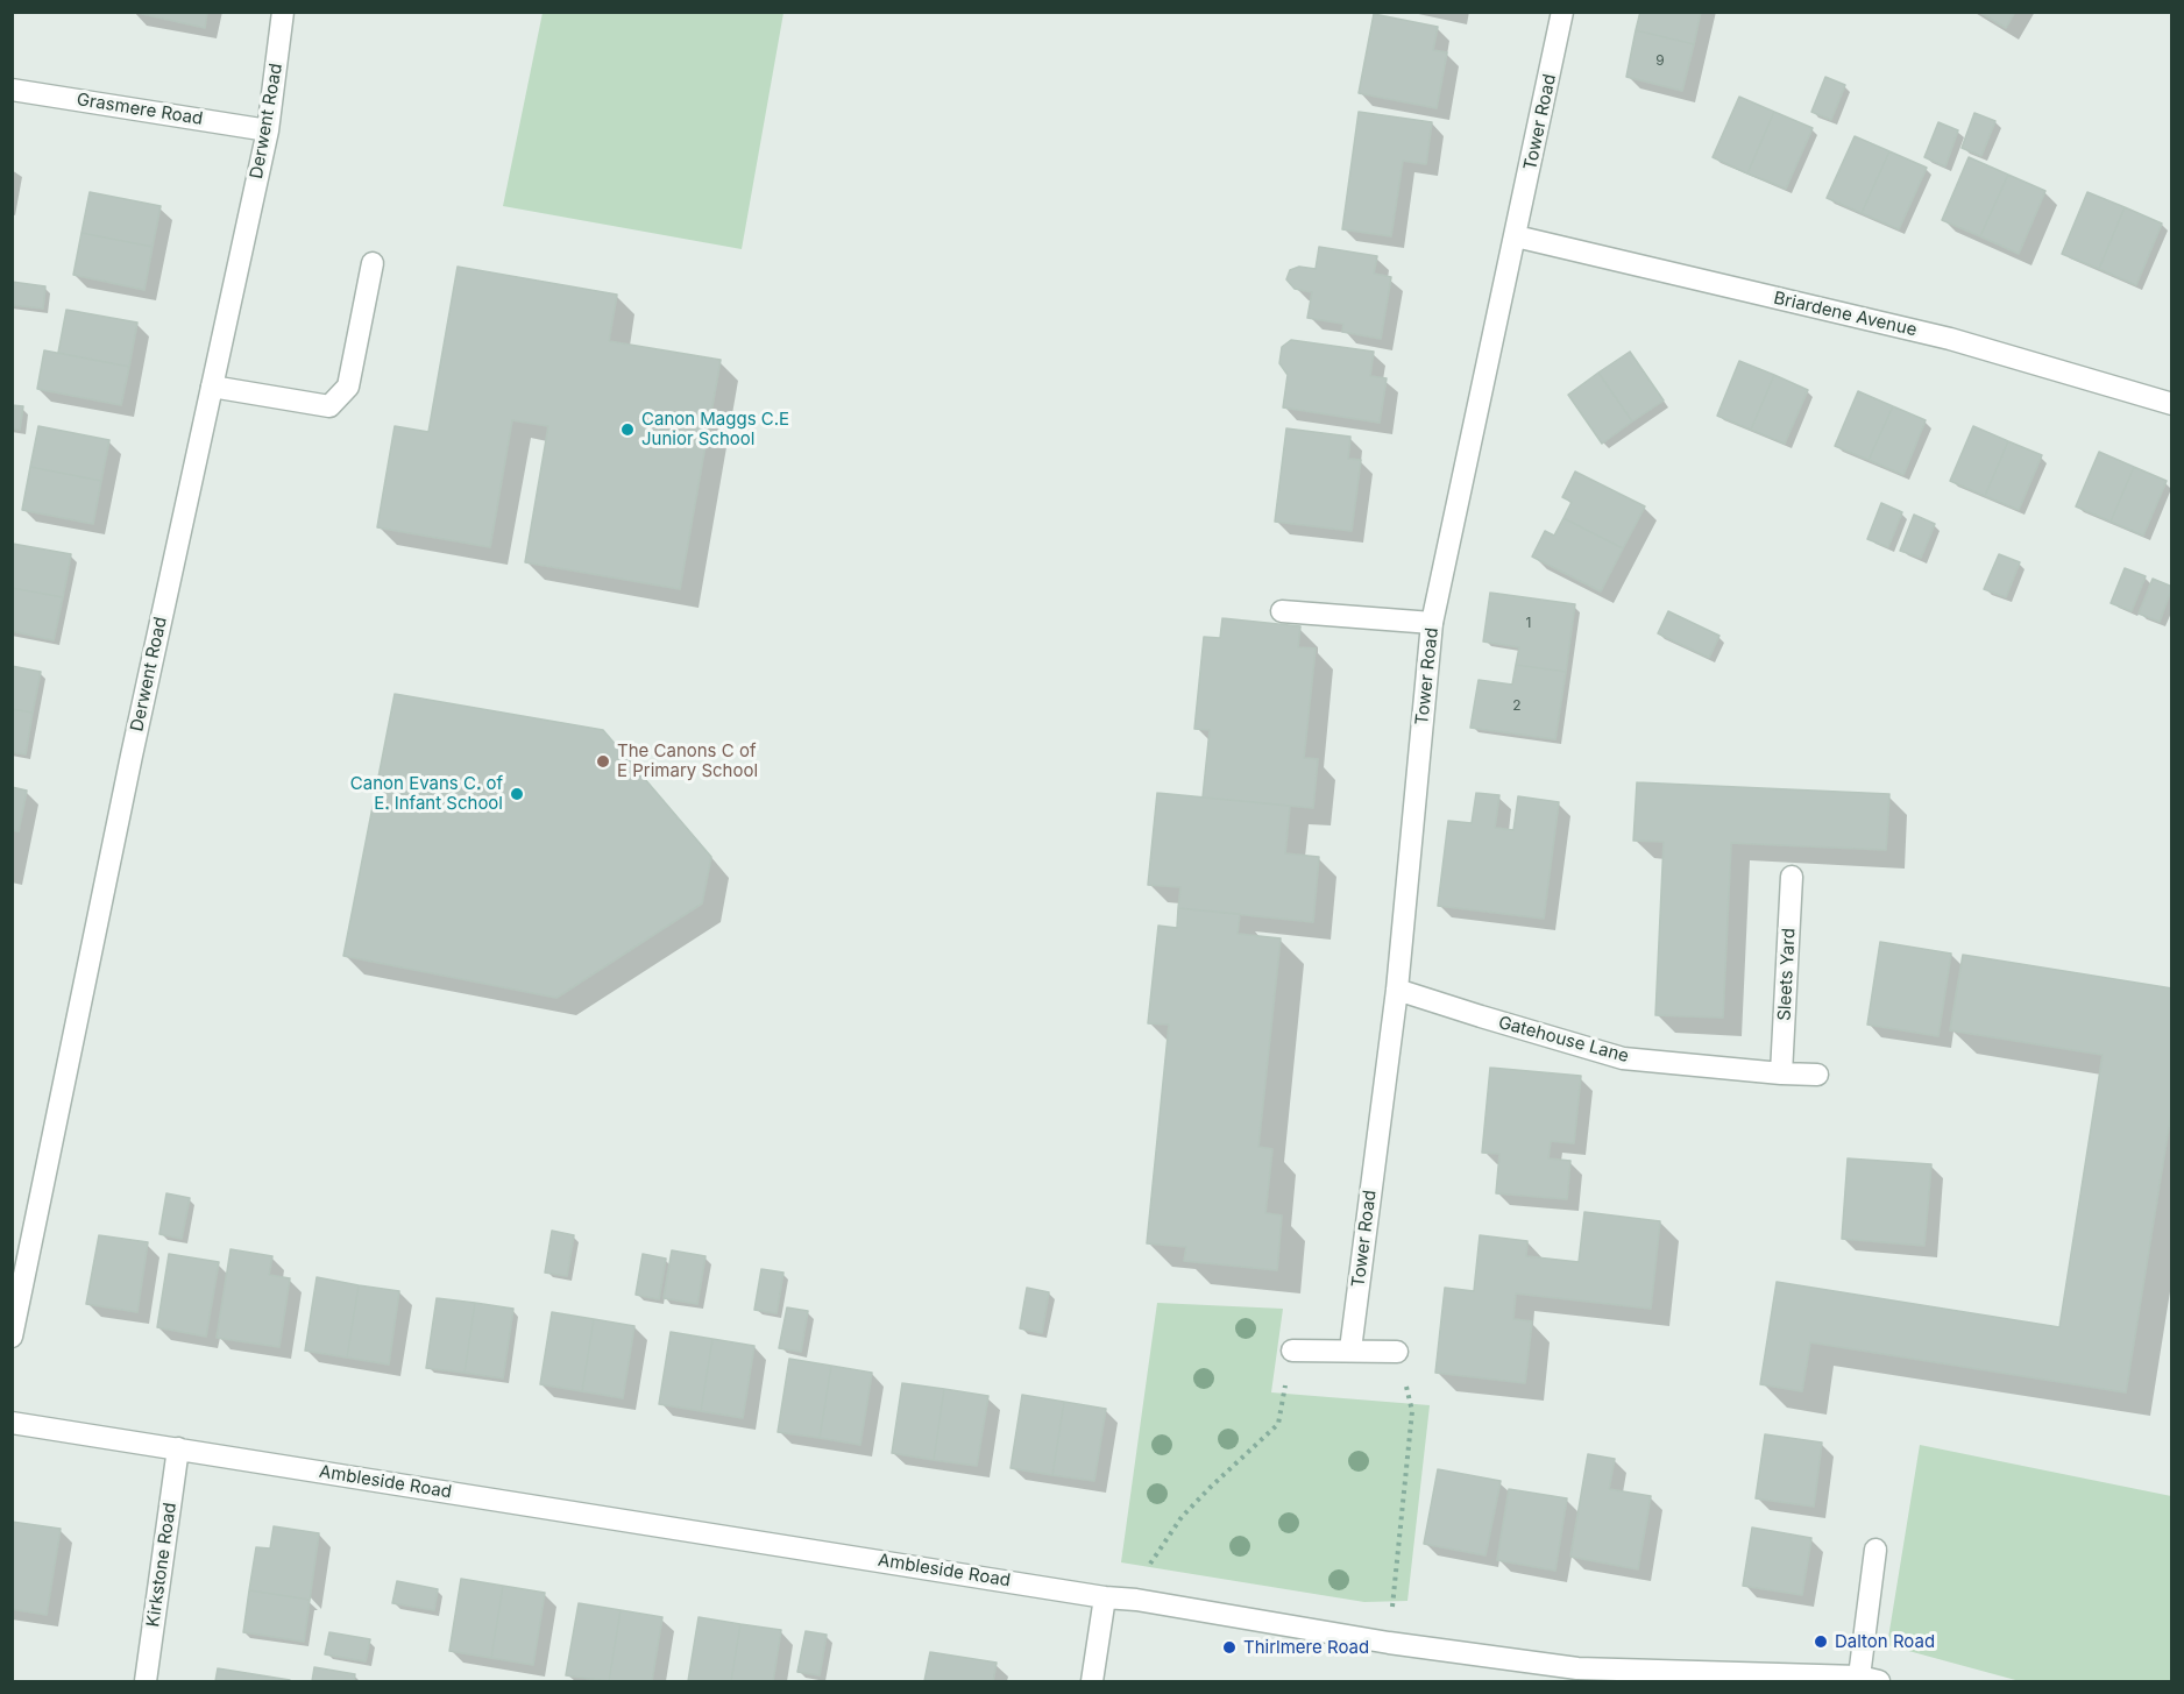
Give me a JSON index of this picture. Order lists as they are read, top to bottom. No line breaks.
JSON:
{"streets":{"street":["Grasmere Road","Derwent Road","Tower Road","Briardene Avenue","Sleets Yard","Gatehouse Lane","Ambleside Road","Kirkstone Road"]},"crossings":[["Grasmere Road","Derwent Road"],["Tower Road","Briardene Avenue"],["Tower Road","Gatehouse Lane"],["Sleets Yard","Gatehouse Lane"],["Ambleside Road","Kirkstone Road"]],"places":["Canon Maggs C.E Junior School","The Canons C of E Primary School","Canon Evans C. of E. Infant School","Dalton Road","Thirlmere Road"],"house_numbers":["9","1","2"]}
